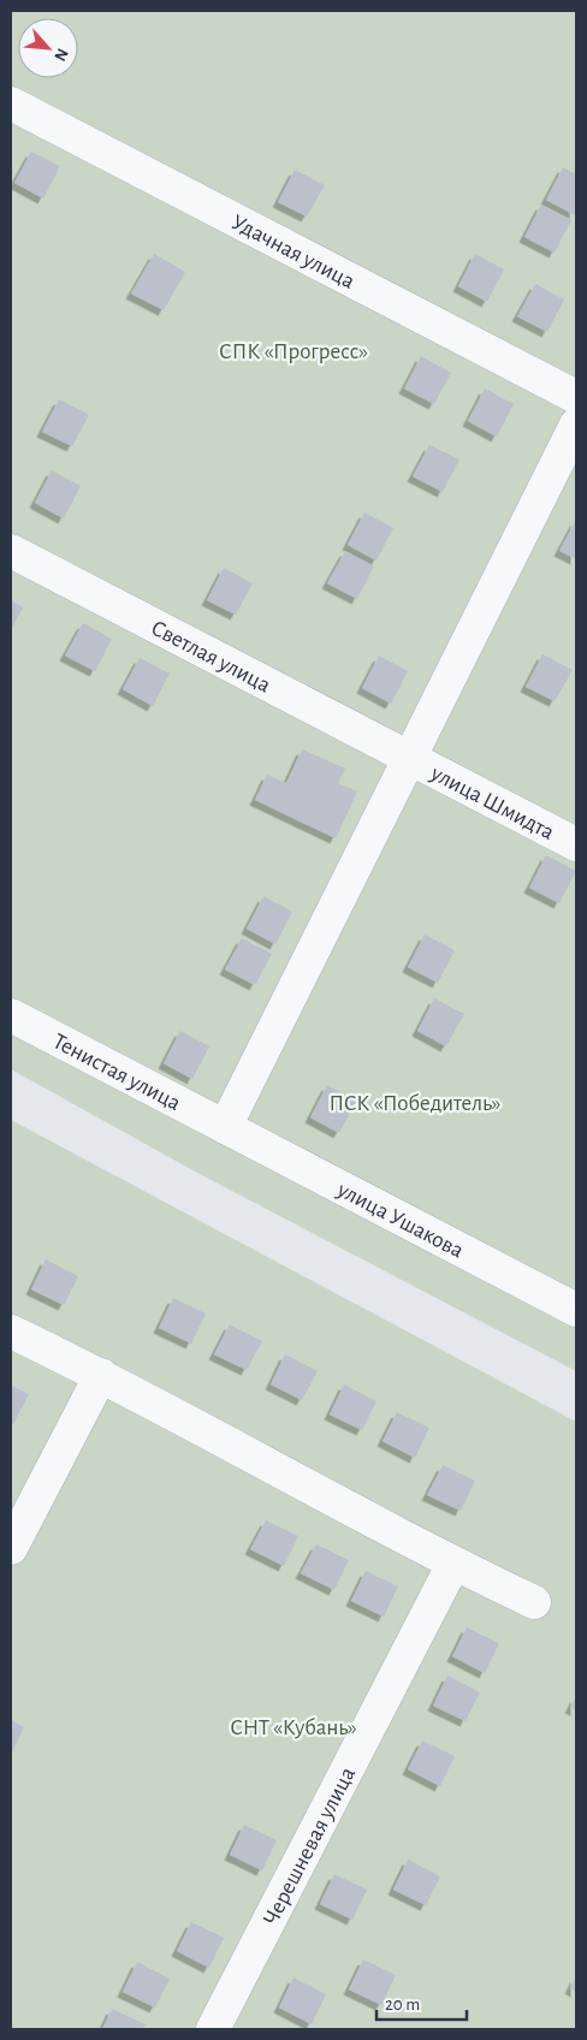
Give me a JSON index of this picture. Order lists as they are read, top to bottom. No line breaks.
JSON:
{"streets":{"street":["Удачная улица","Светлая улица","улица Шмидта","Тенистая улица","улица Ушакова","Черешневая улица"]},"crossings":[["Светлая улица","улица Шмидта"],["Тенистая улица","улица Ушакова"]],"parks":["СПК «Прогресс»","ПСК «Победитель»","СНТ «Кубань»"],"scale_bar":"20 m","north":"bottom right"}
